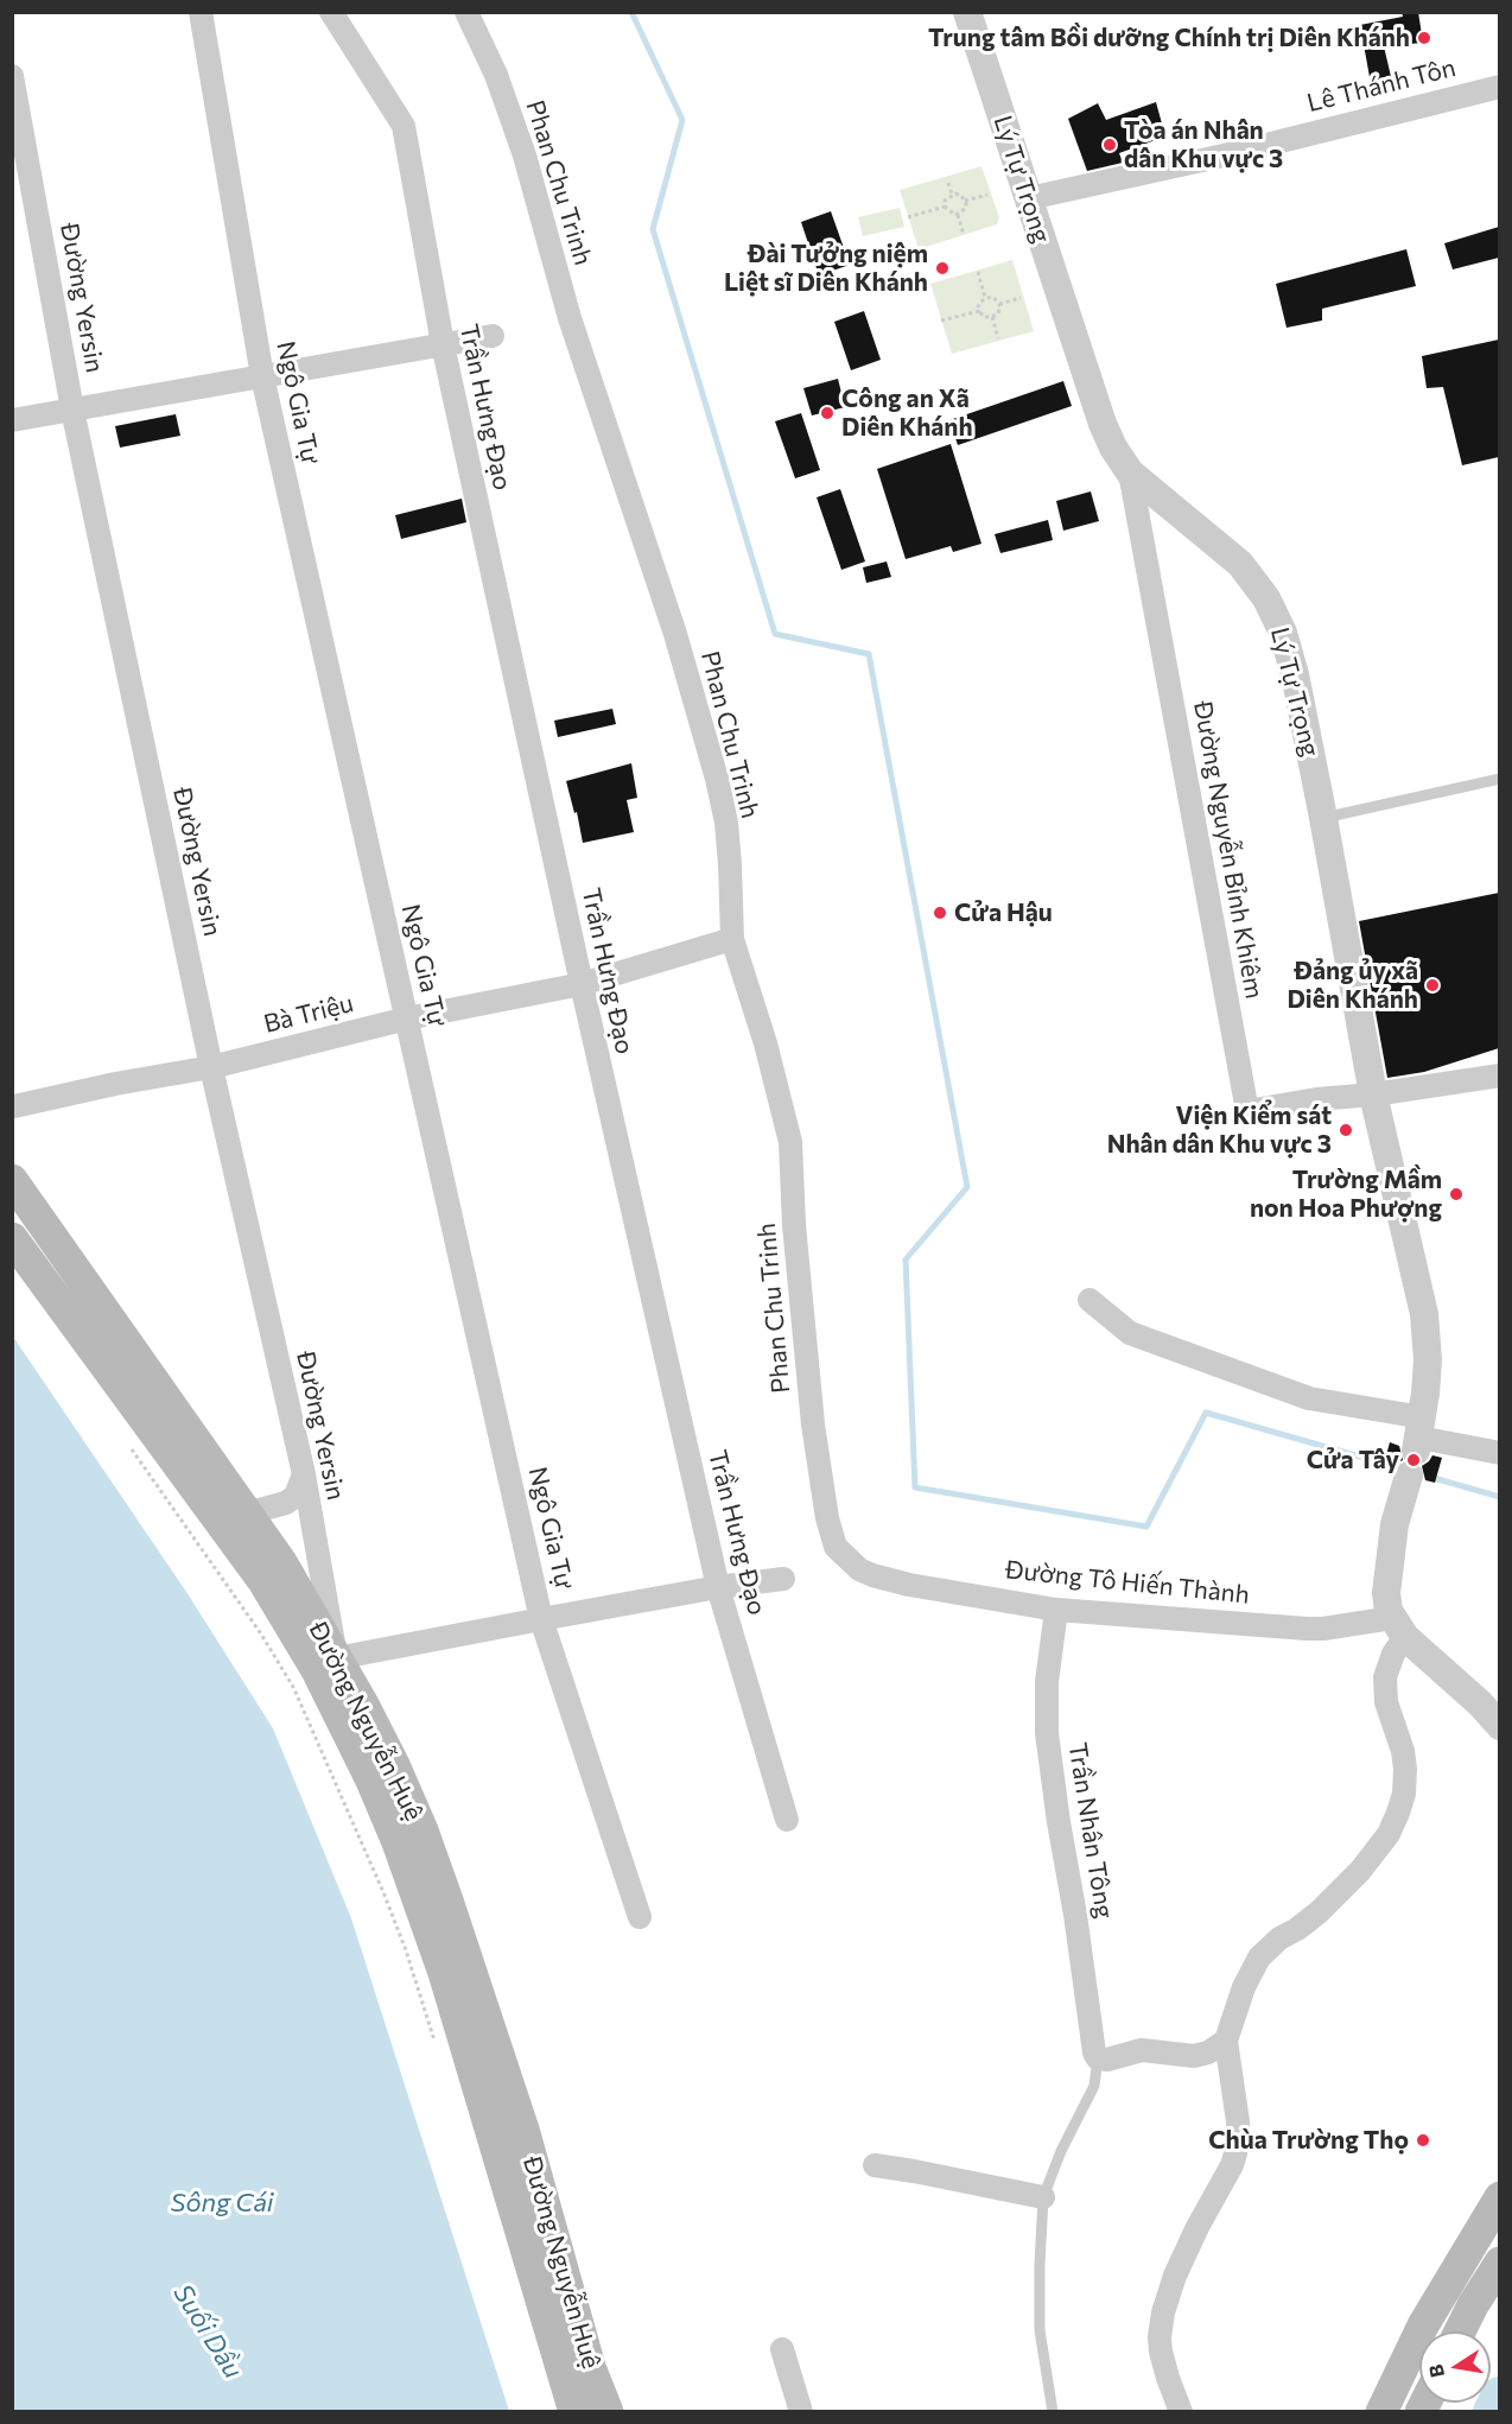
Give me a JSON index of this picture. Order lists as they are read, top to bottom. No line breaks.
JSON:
{"streets":{"main road":["Đường Nguyễn Huệ"],"street":["Lê Thánh Tôn","Lý Tự Trọng","Phan Chu Trinh","Đường Yersin","Ngô Gia Tự","Trần Hưng Đạo","Đường Nguyễn Bỉnh Khiêm","Bà Triệu","Đường Tô Hiến Thành","Trần Nhân Tông"]},"crossings":[["Lê Thánh Tôn","Lý Tự Trọng"],["Lý Tự Trọng","Đường Nguyễn Bỉnh Khiêm"],["Lý Tự Trọng","Đường Tô Hiến Thành"],["Phan Chu Trinh","Bà Triệu"],["Phan Chu Trinh","Đường Tô Hiến Thành"],["Đường Yersin","Bà Triệu"],["Đường Yersin","Đường Nguyễn Huệ"],["Ngô Gia Tự","Bà Triệu"],["Trần Hưng Đạo","Bà Triệu"],["Đường Tô Hiến Thành","Trần Nhân Tông"]],"water":["Sông Cái","Suối Dầu"],"places":["Trung tâm Bồi dưỡng Chính trị Diên Khánh","Tòa án Nhân dân Khu vực 3","Đài Tưởng niệm Liệt sĩ Diên Khánh","Công an Xã Diên Khánh","Cửa Hậu","Đảng ủy xã Diên Khánh","Viện Kiểm sát Nhân dân Khu vực 3","Trường Mầm non Hoa Phượng","Cửa Tây","Chùa Trường Thọ"],"north":"left"}
